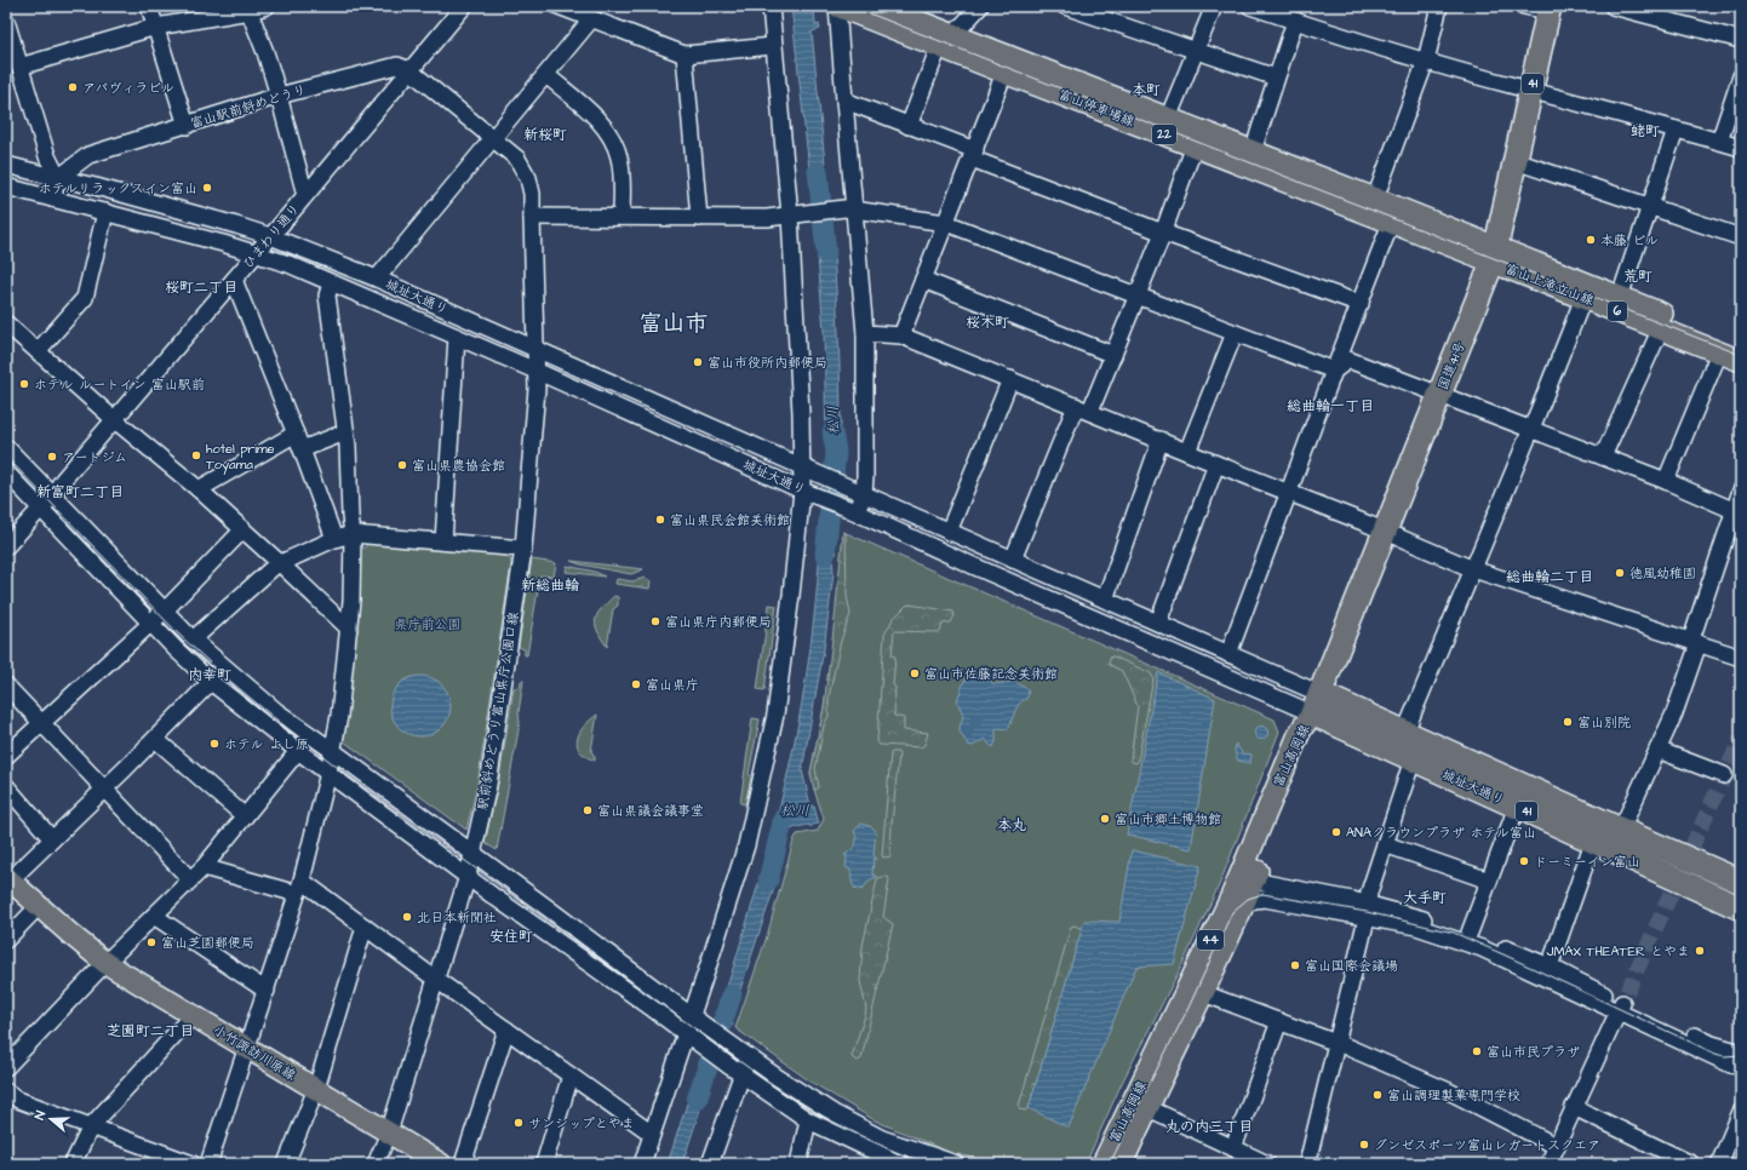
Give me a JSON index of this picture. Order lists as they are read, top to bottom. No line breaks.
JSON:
{"streets":{"highway":["41","城址大通り","国道41号"],"main road":["富山停車場線","22","富山上滝立山線","6","富山高岡線","44","小竹諏訪川原線"],"street":["富山駅前斜めどうり","ひまわり通り","駅前斜めどうり富山県庁公園口線"]},"crossings":[["富山駅前斜めどうり","ひまわり通り"],["富山駅前斜めどうり","城址大通り"],["富山駅前斜めどうり","駅前斜めどうり富山県庁公園口線"],["富山停車場線","富山上滝立山線"],["富山停車場線","国道41号"],["ひまわり通り","城址大通り"],["ひまわり通り","駅前斜めどうり富山県庁公園口線"],["富山上滝立山線","国道41号"],["城址大通り","国道41号"],["城址大通り","駅前斜めどうり富山県庁公園口線"],["城址大通り","富山高岡線"],["国道41号","富山高岡線"],["駅前斜めどうり富山県庁公園口線","小竹諏訪川原線"]],"districts":["本町","蛯町","新桜町","荒町","桜町二丁目","桜木町","富山市","総曲輪一丁目","新富町二丁目","総曲輪二丁目","新総曲輪","内幸町","本丸","大手町","安住町","芝園町二丁目","丸の内三丁目"],"water":["松川"],"parks":["県庁前公園"],"places":["アパヴィラビル","ホテルリラックスイン富山","本藤 ビル","富山市役所内郵便局","ホテル ルートイン 富山駅前","hotel prime Toyama","アートジム","富山県農協会館","富山県民会館美術館","徳風幼稚園","富山県庁内郵便局","富山市佐藤記念美術館","富山県庁","富山別院","ホテル よし原","富山県議会議事堂","富山市郷土博物館","ANAクラウンプラザ ホテル富山","ドーミーイン富山","北日本新聞社","富山芝園郵便局","JMAX THEATER とやま","富山国際会議場","富山市民プラザ","富山調理製菓専門学校","サンシップとやま","グンゼスポーツ富山レガートスクエア"],"north":"left"}
